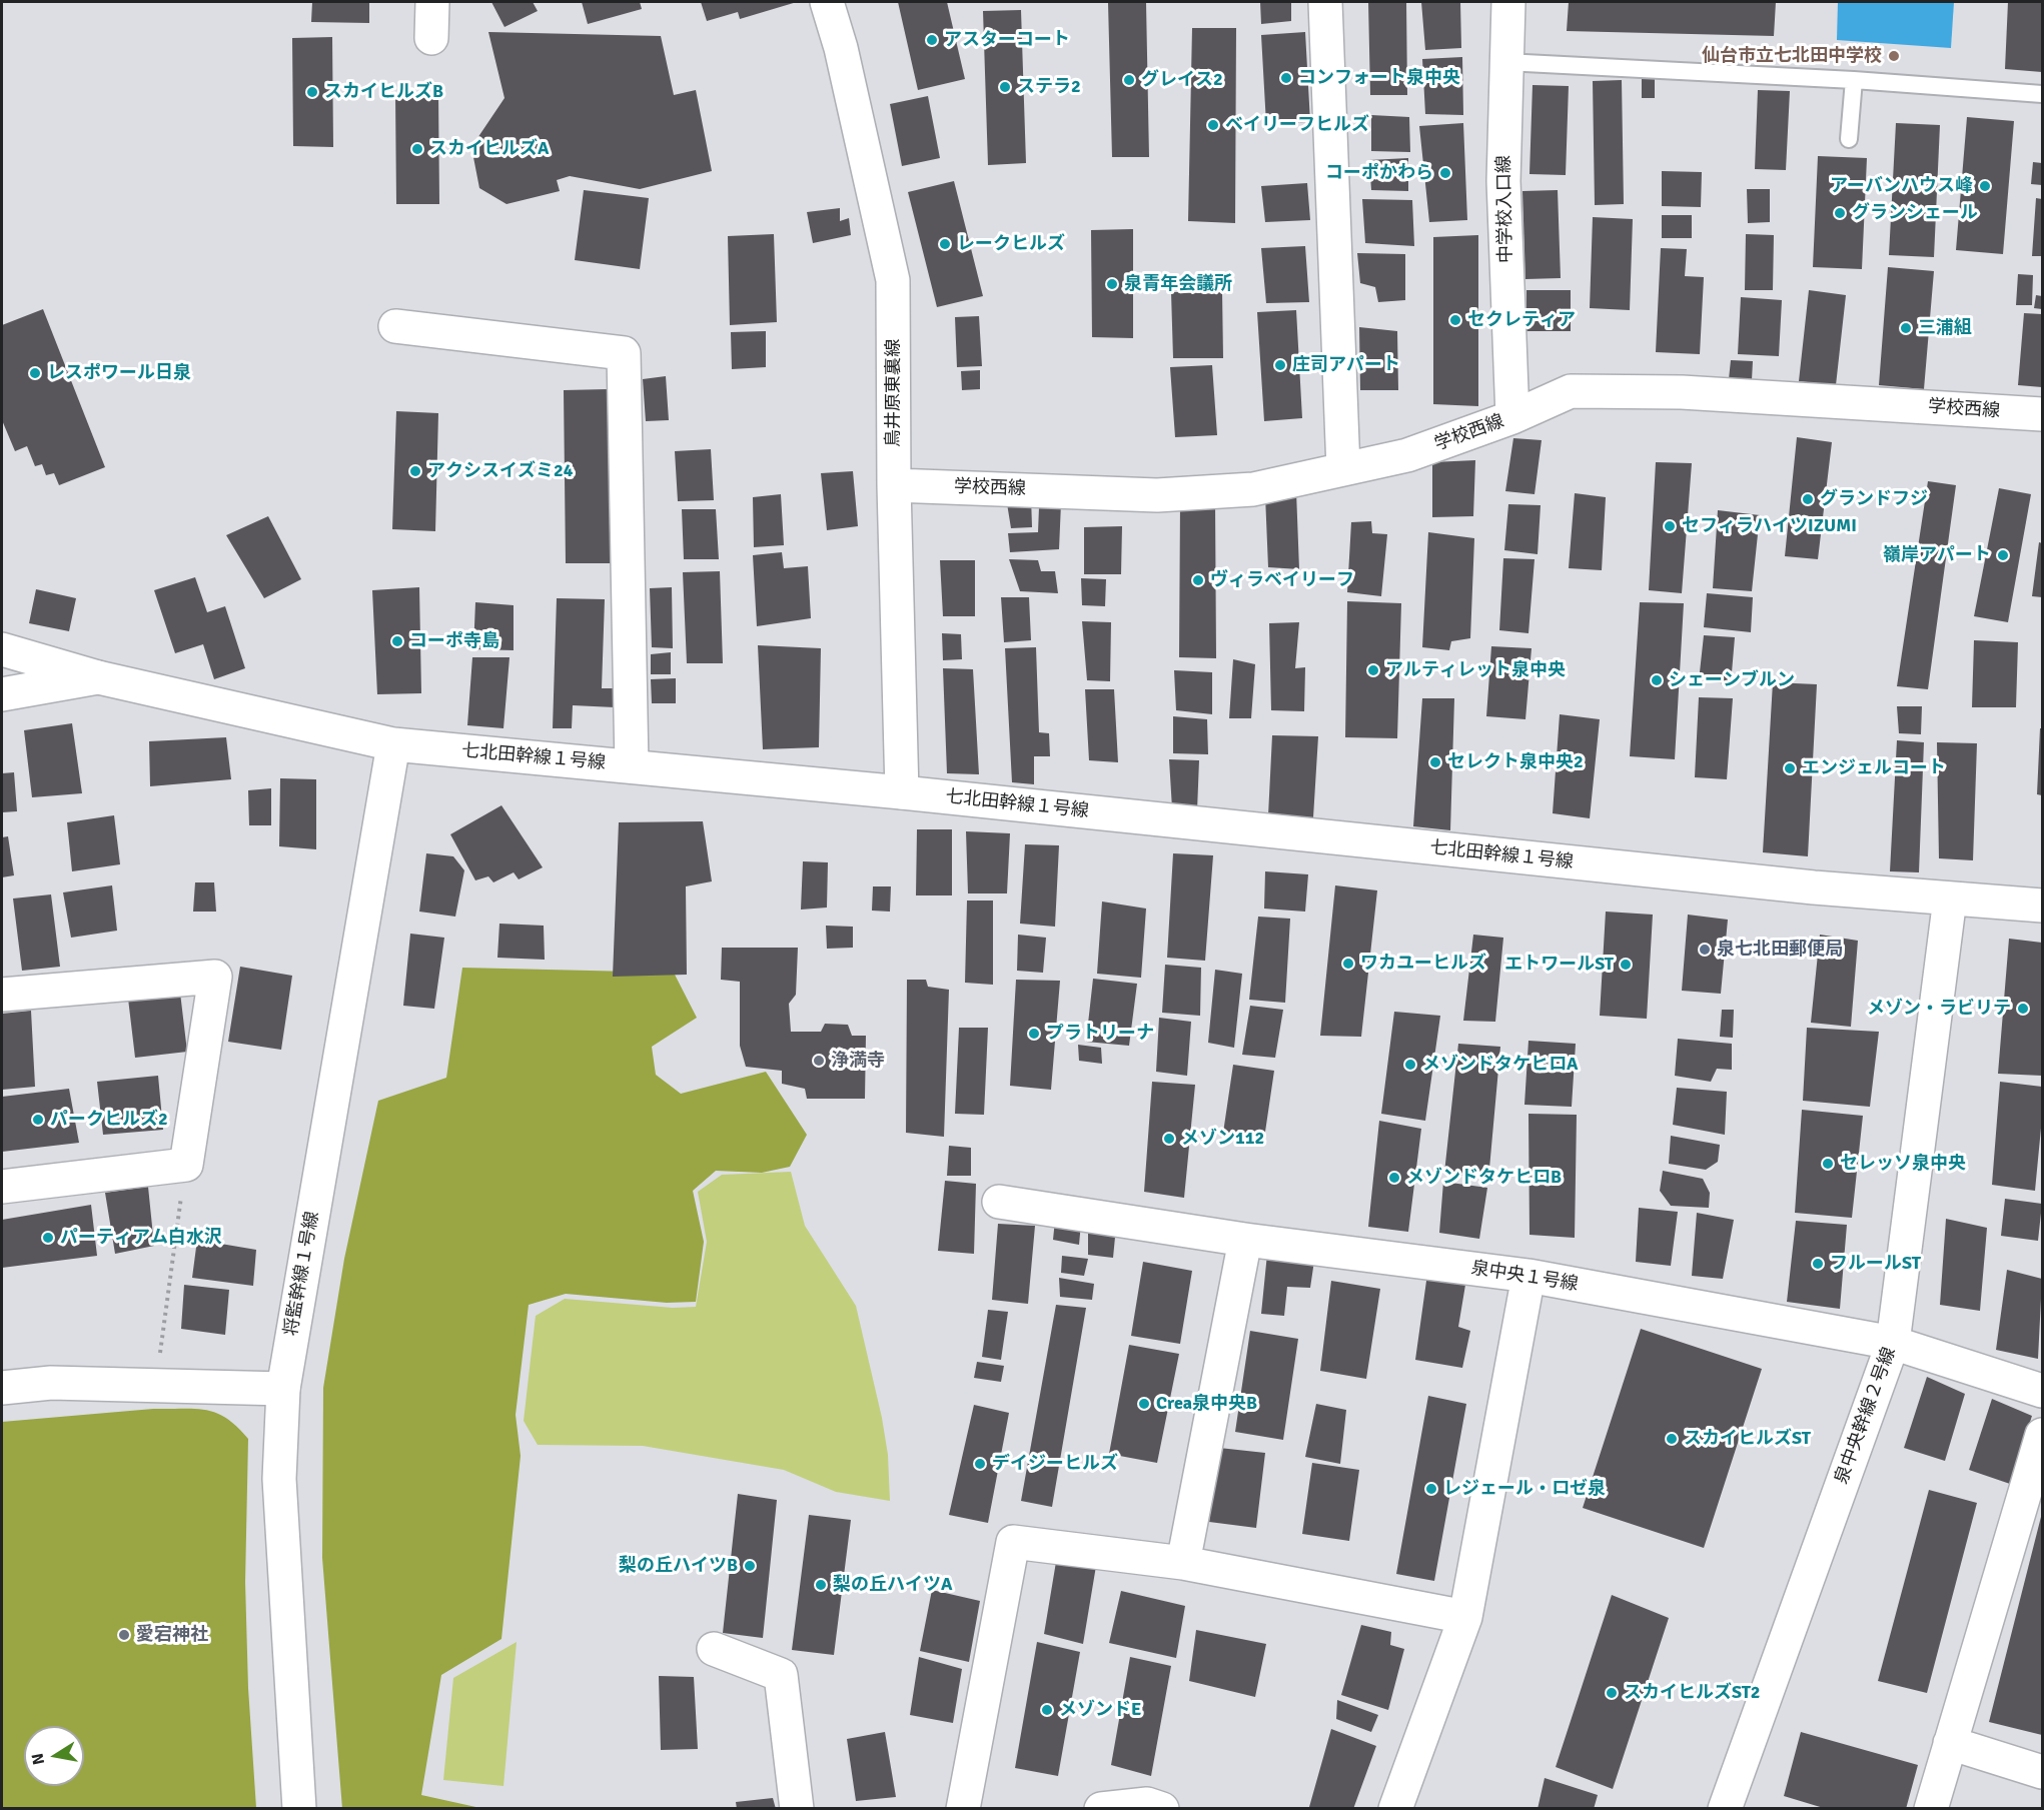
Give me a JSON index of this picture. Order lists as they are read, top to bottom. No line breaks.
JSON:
{"streets":{"street":["中学校入口線","鳥井原東裏線","学校西線","七北田幹線１号線","将監幹線１号線","泉中央１号線","泉中央幹線２号線"]},"crossings":[["中学校入口線","学校西線"],["鳥井原東裏線","学校西線"],["鳥井原東裏線","七北田幹線１号線"],["七北田幹線１号線","将監幹線１号線"],["七北田幹線１号線","泉中央幹線２号線"],["泉中央１号線","泉中央幹線２号線"]],"places":["アスターコート","仙台市立七北田中学校","コンフォート泉中央","グレイス2","ステラ2","スカイヒルズB","ベイリーフヒルズ","スカイヒルズA","コーポかわら","アーバンハウス峰","グランシェール","レークヒルズ","泉青年会議所","セクレティア","三浦組","庄司アパート","レスポワール日泉","アクシスイズミ24","グランドフジ","セフィラハイツIZUMI","嶺岸アパート","ヴィラベイリーフ","コーポ寺島","アルティレット泉中央","シェーンブルン","セレクト泉中央2","エンジェルコート","泉七北田郵便局","ワカユーヒルズ","エトワールST","メゾン・ラビリテ","プラトリーナ","浄満寺","メゾンドタケヒロA","パークヒルズ2","メゾン112","セレッソ泉中央","メゾンドタケヒロB","パーティアム白水沢","フルールST","Crea泉中央B","スカイヒルズST","デイジーヒルズ","レジェール・ロゼ泉","梨の丘ハイツB","梨の丘ハイツA","愛宕神社","スカイヒルズST2","メゾンドE"],"north":"left"}
